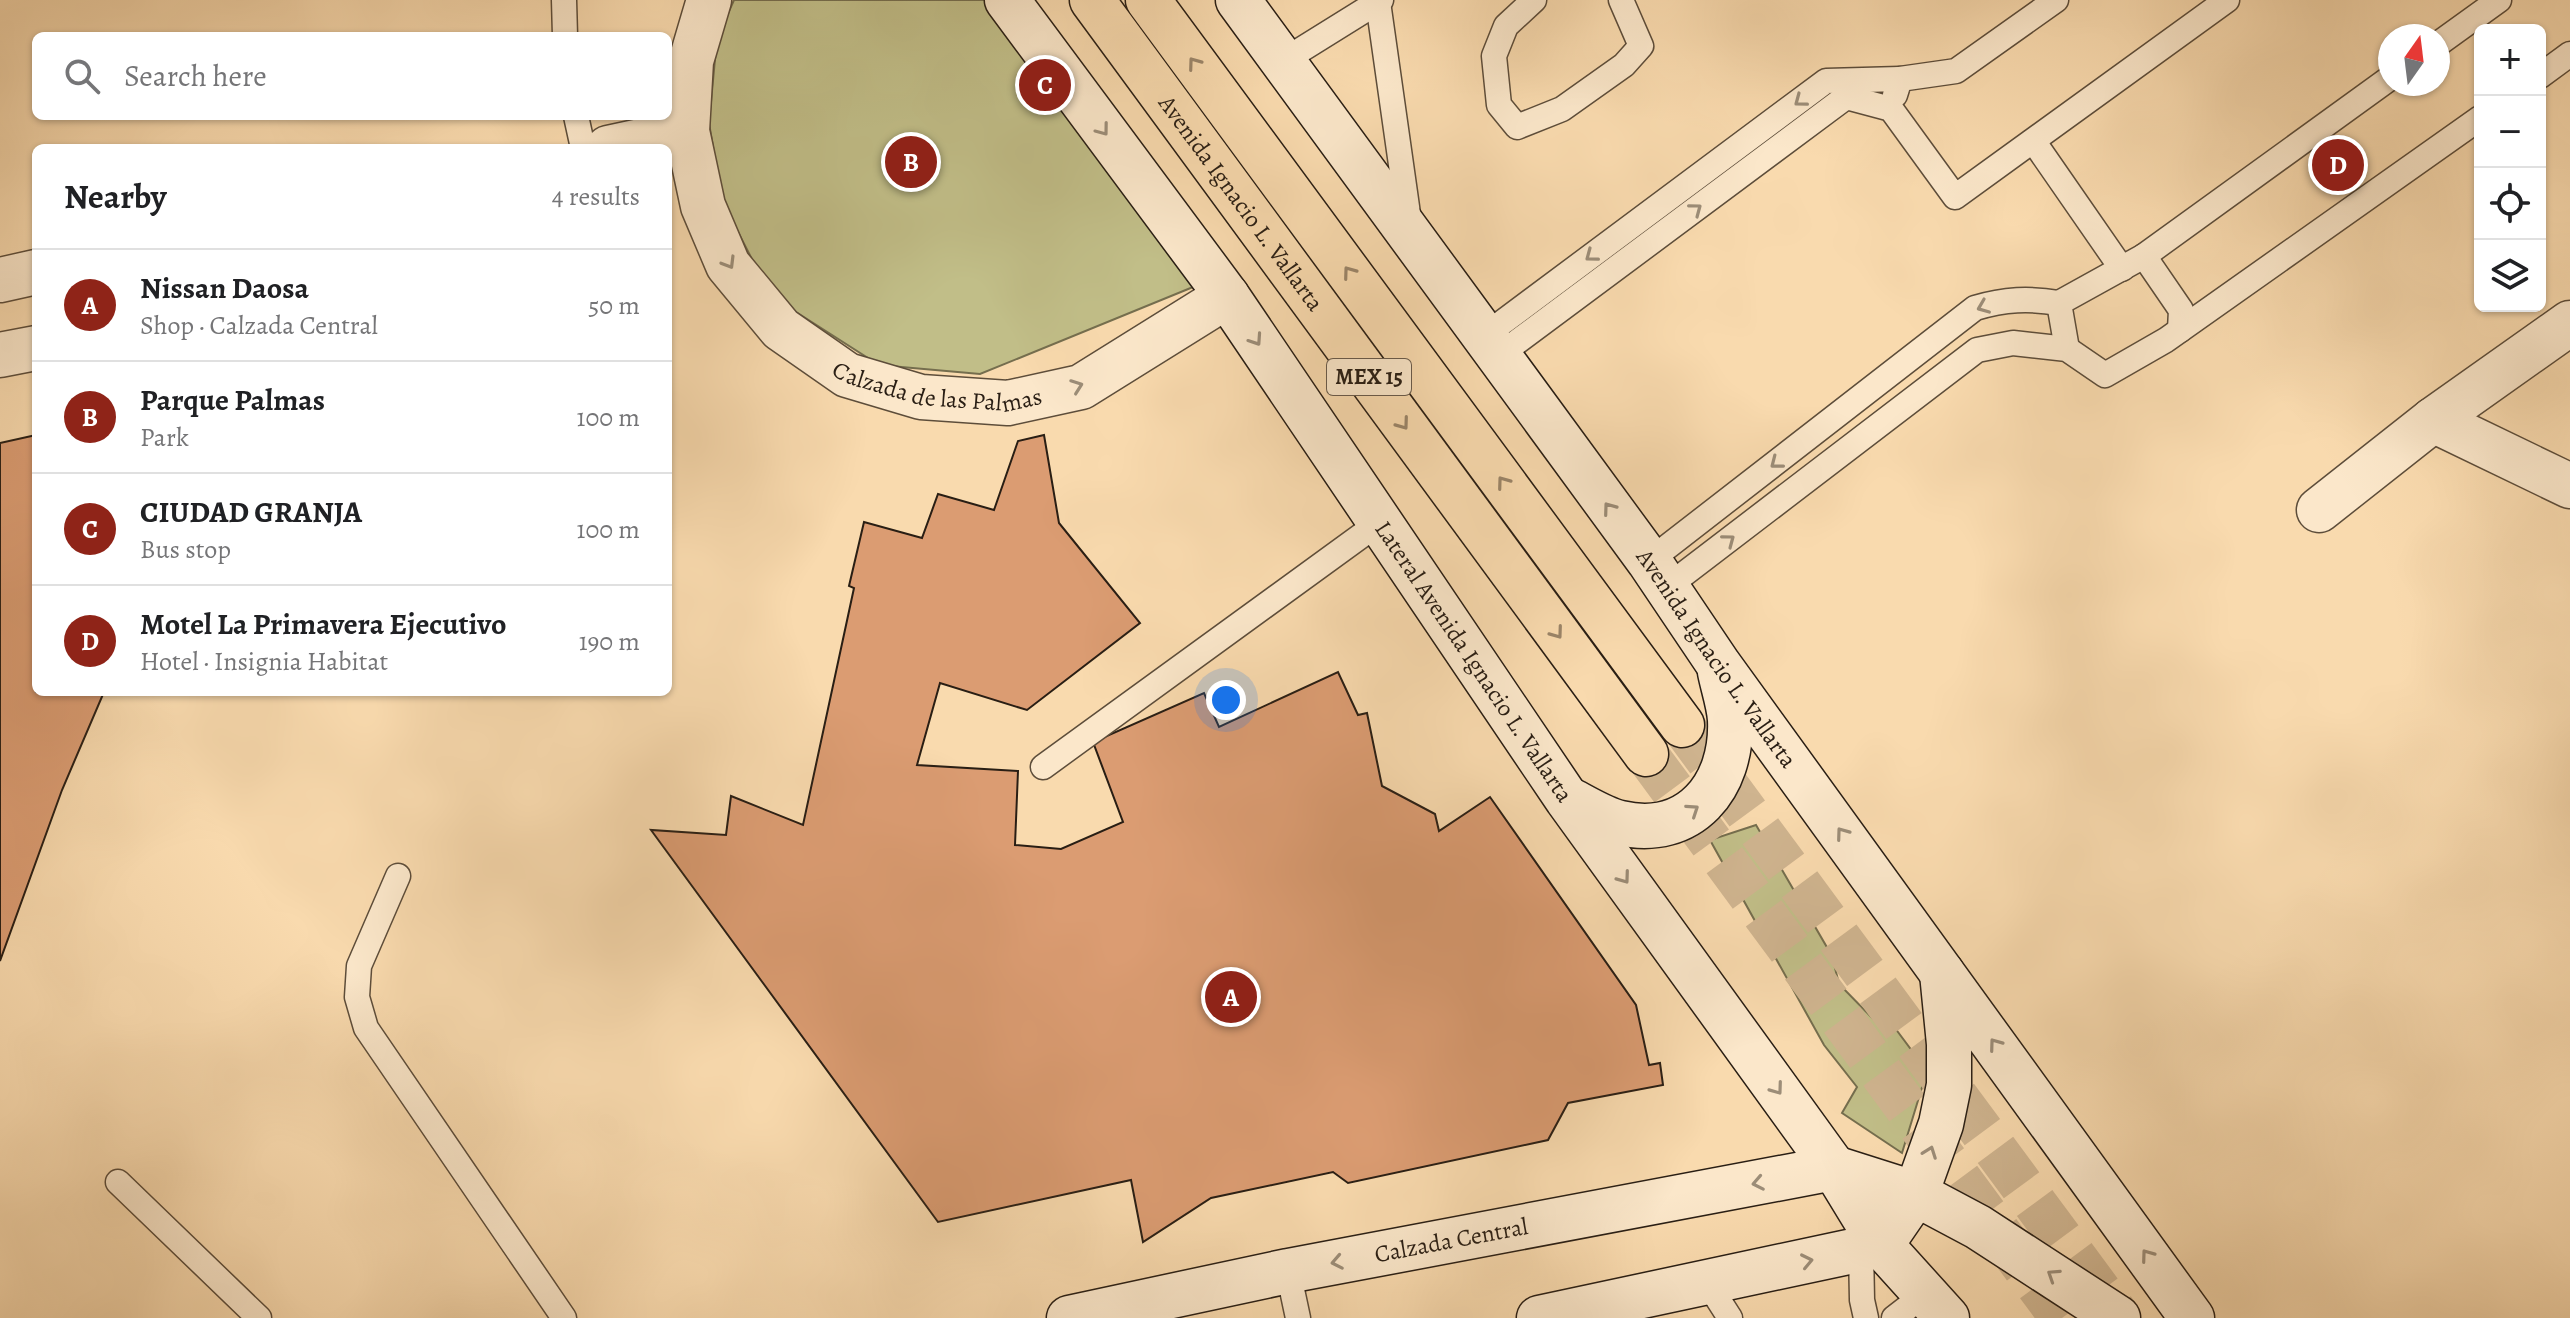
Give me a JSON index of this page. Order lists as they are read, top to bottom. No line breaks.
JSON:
{"streets":{"highway":["Avenida Ignacio L. Vallarta","MEX 15"],"street":["Calzada de las Palmas","Lateral Avenida Ignacio L. Vallarta","Calzada Central"]},"crossings":[["Calzada de las Palmas","Lateral Avenida Ignacio L. Vallarta"],["Lateral Avenida Ignacio L. Vallarta","Calzada Central"]],"one_way":["Calzada de las Palmas","Lateral Avenida Ignacio L. Vallarta"],"north":"top","page":{"map_buttons":["+","−"],"search":"Search here","pins":["C","B","D","A"],"heading":["Nearby","4 results"],"list":[{"mark":"A","name":"Nissan Daosa","note":"Shop · Calzada Central","value":"50 m"},{"mark":"B","name":"Parque Palmas","note":"Park","value":"100 m"},{"mark":"C","name":"CIUDAD GRANJA","note":"Bus stop","value":"100 m"},{"mark":"D","name":"Motel La Primavera Ejecutivo","note":"Hotel · Insignia Habitat","value":"190 m"}]}}
